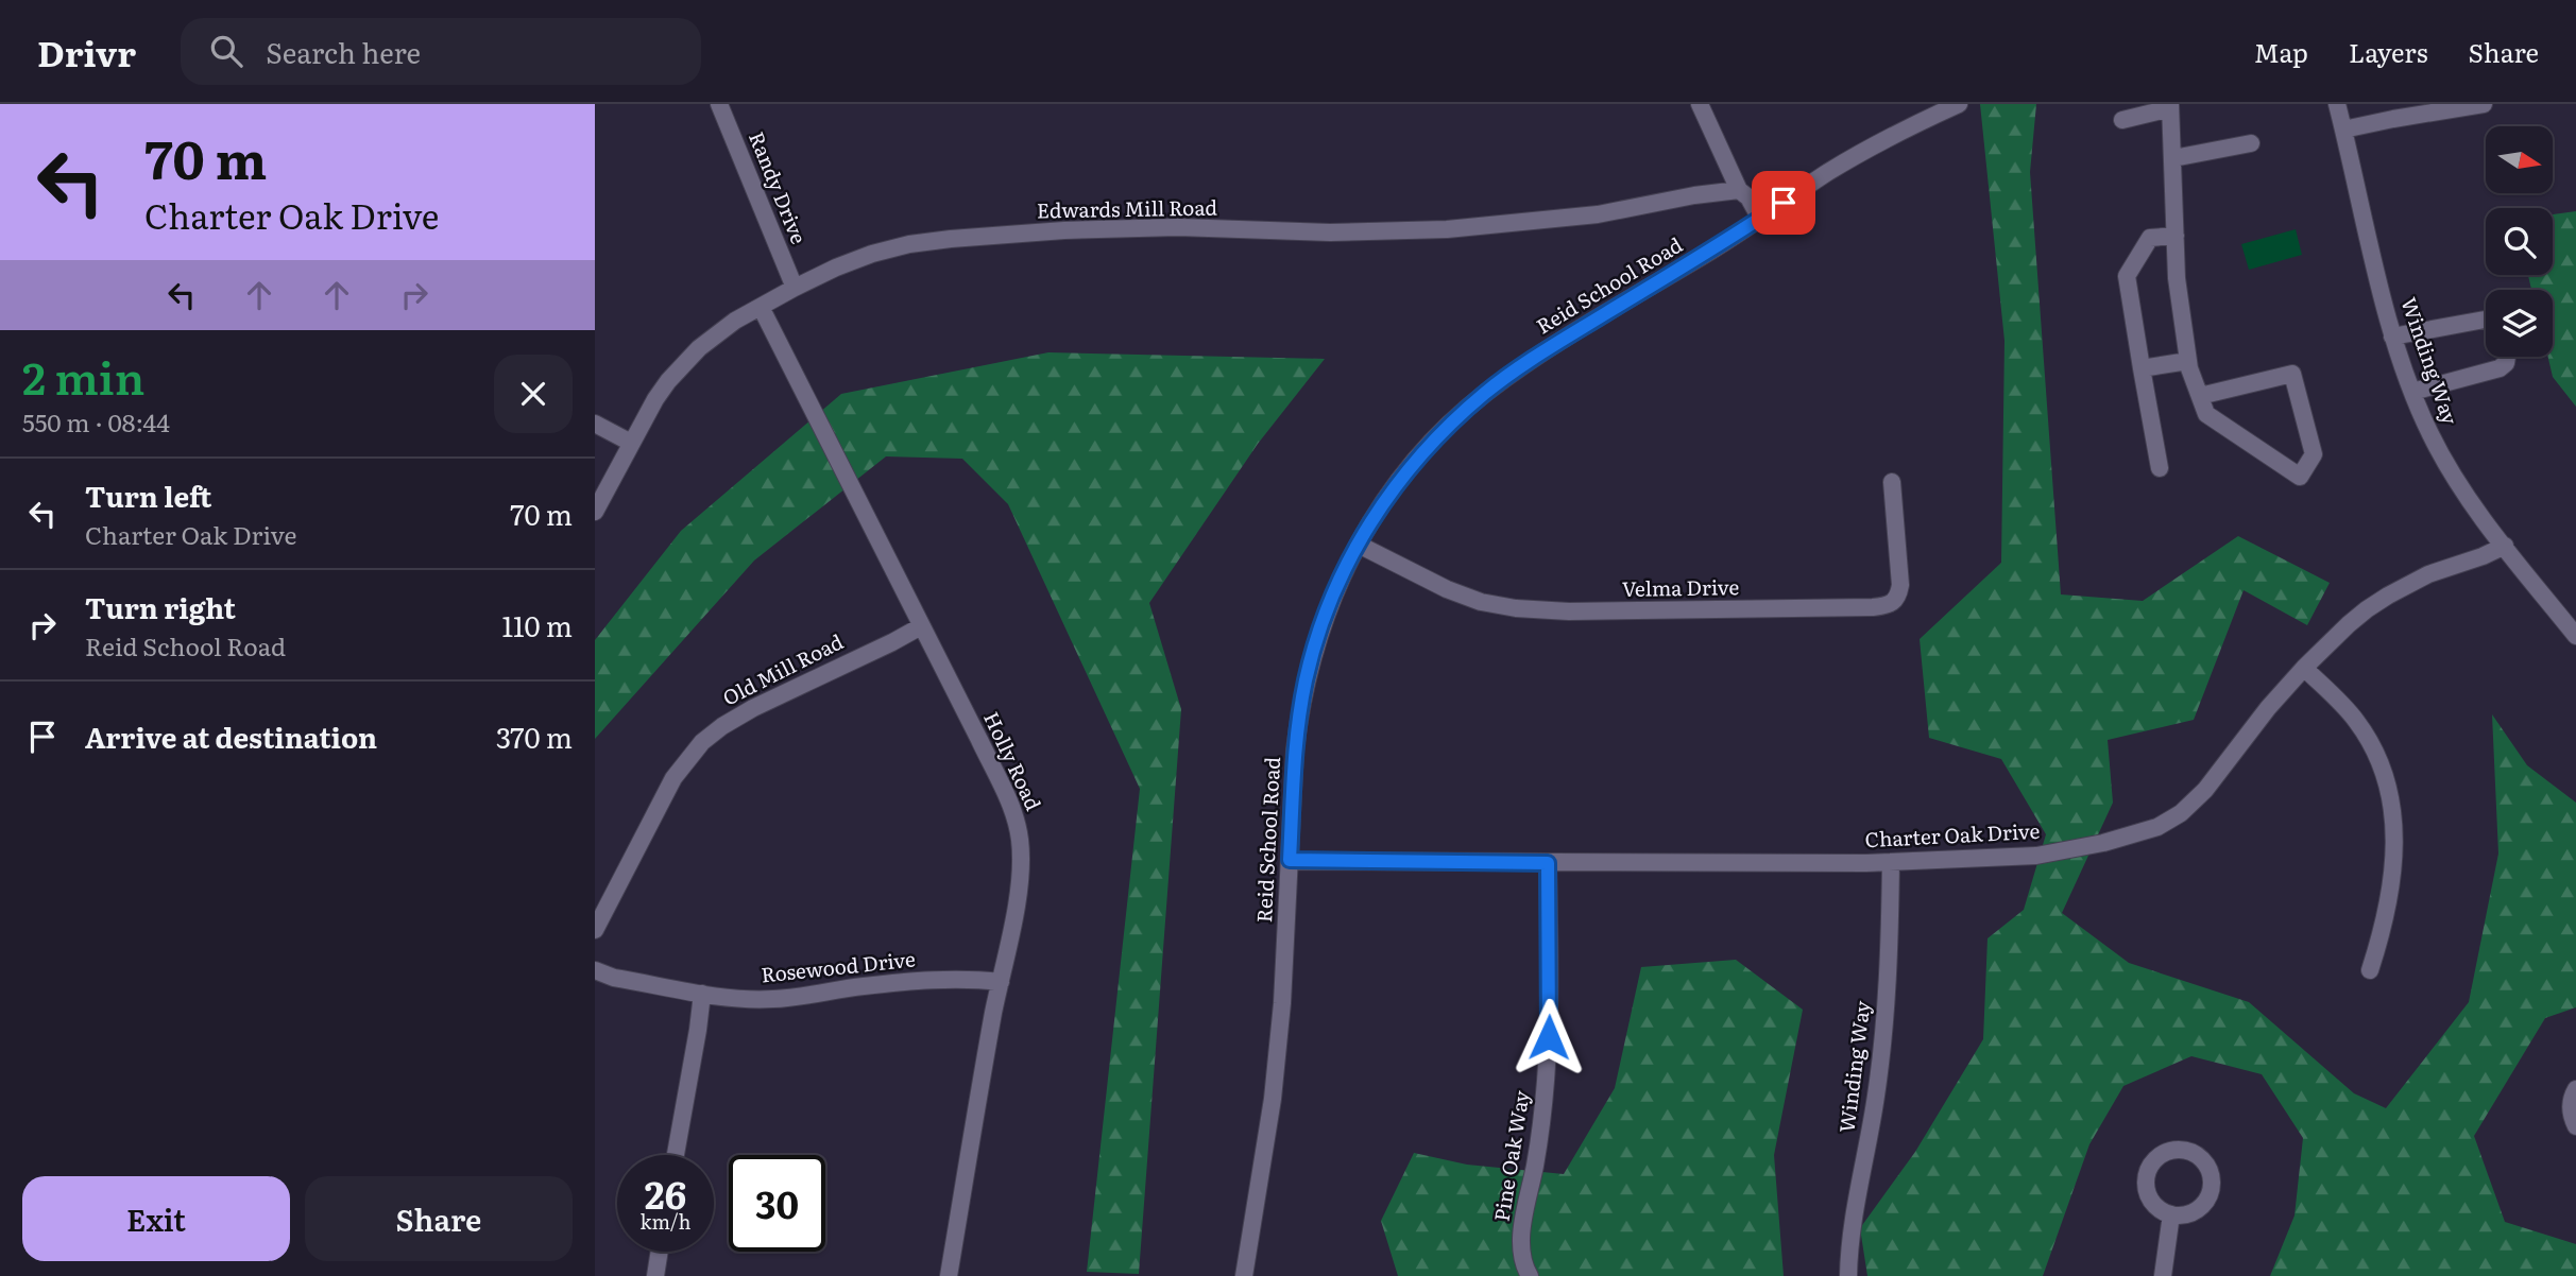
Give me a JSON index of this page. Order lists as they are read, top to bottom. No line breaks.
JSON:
{"streets":{"street":["Randy Drive","Edwards Mill Road","Reid School Road","Winding Way","Velma Drive","Old Mill Road","Holly Road","Charter Oak Drive","Rosewood Drive","Pine Oak Way"]},"crossings":[["Randy Drive","Edwards Mill Road"],["Edwards Mill Road","Holly Road"],["Reid School Road","Velma Drive"],["Reid School Road","Charter Oak Drive"],["Winding Way","Charter Oak Drive"],["Old Mill Road","Holly Road"],["Holly Road","Rosewood Drive"],["Charter Oak Drive","Pine Oak Way"]],"north":"right","page":{"header":"Drivr","search":"Search here","nav":["Map","Layers","Share"],"turn":["70 m","Charter Oak Drive"],"heading":["2 min","550 m · 08:44"],"list":[{"name":"Turn left","note":"Charter Oak Drive","value":"70 m"},{"name":"Turn right","note":"Reid School Road","value":"110 m"},{"name":"Arrive at destination","value":"370 m"}],"speed":"26 km/h","limit":"30","buttons":["Exit","Share"]}}
